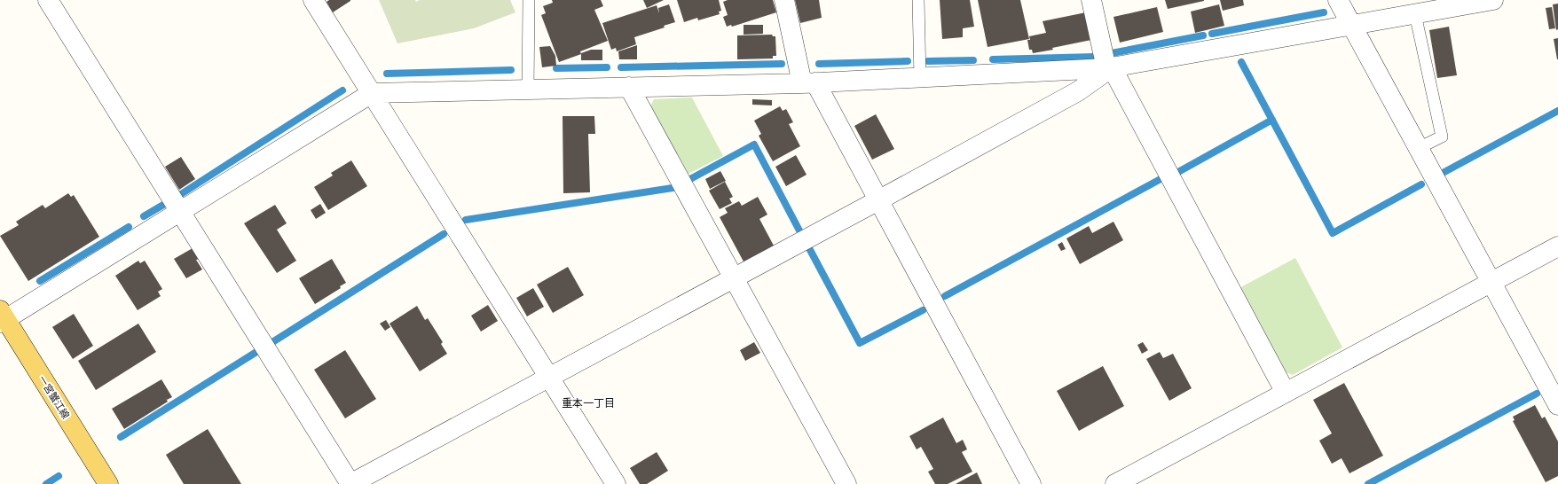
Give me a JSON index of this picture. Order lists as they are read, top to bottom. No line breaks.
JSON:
{"streets":{"main road":["一宮蟹江線"]},"districts":["重本一丁目"]}
